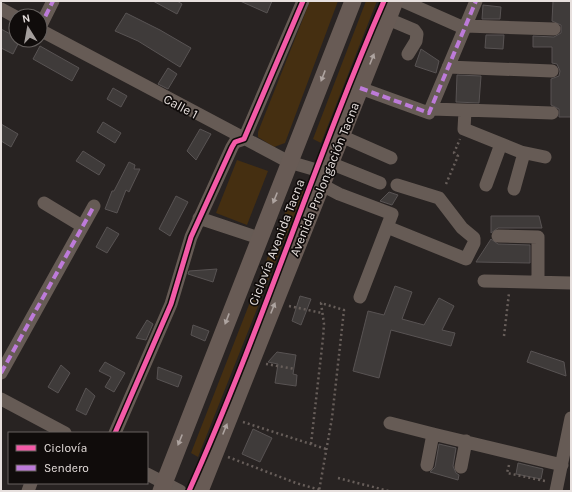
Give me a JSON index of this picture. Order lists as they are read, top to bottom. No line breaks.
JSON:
{"streets":{"main road":["Avenida Prolongación Tacna"],"street":["Calle 1"],"cycle path":["Ciclovía Avenida Tacna"]},"crossings":[["Calle 1","Avenida Prolongación Tacna"]],"legend":["Ciclovía","Sendero"],"north":"top"}
